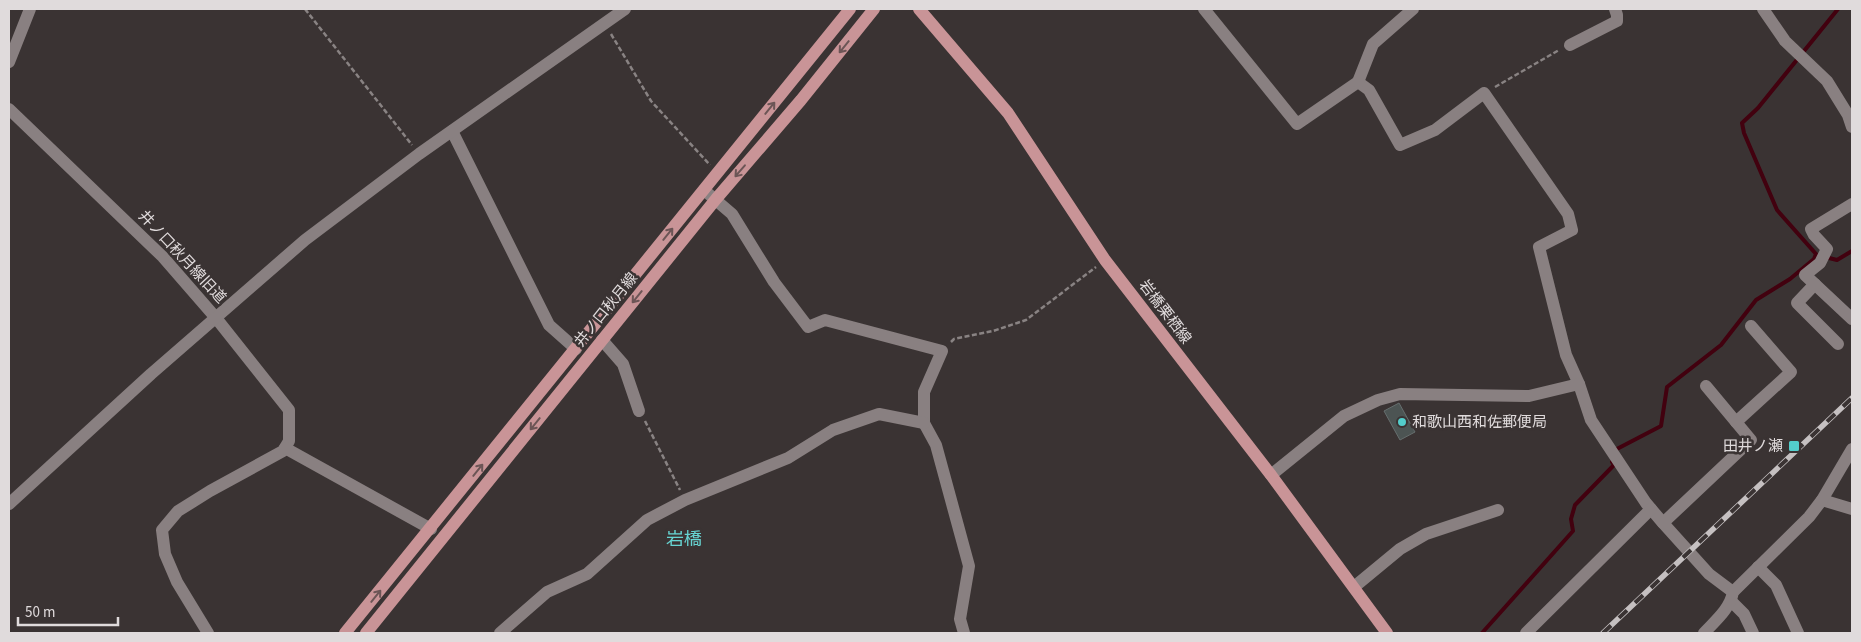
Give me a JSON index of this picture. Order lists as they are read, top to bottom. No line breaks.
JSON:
{"streets":{"main road":["井ノ口秋月線","岩橋栗栖線"],"street":["井ノ口秋月線旧道"]},"districts":["岩橋"],"places":{"other":["和歌山西和佐郵便局"],"transit":["田井ノ瀬"]},"scale_bar":"50 m"}
